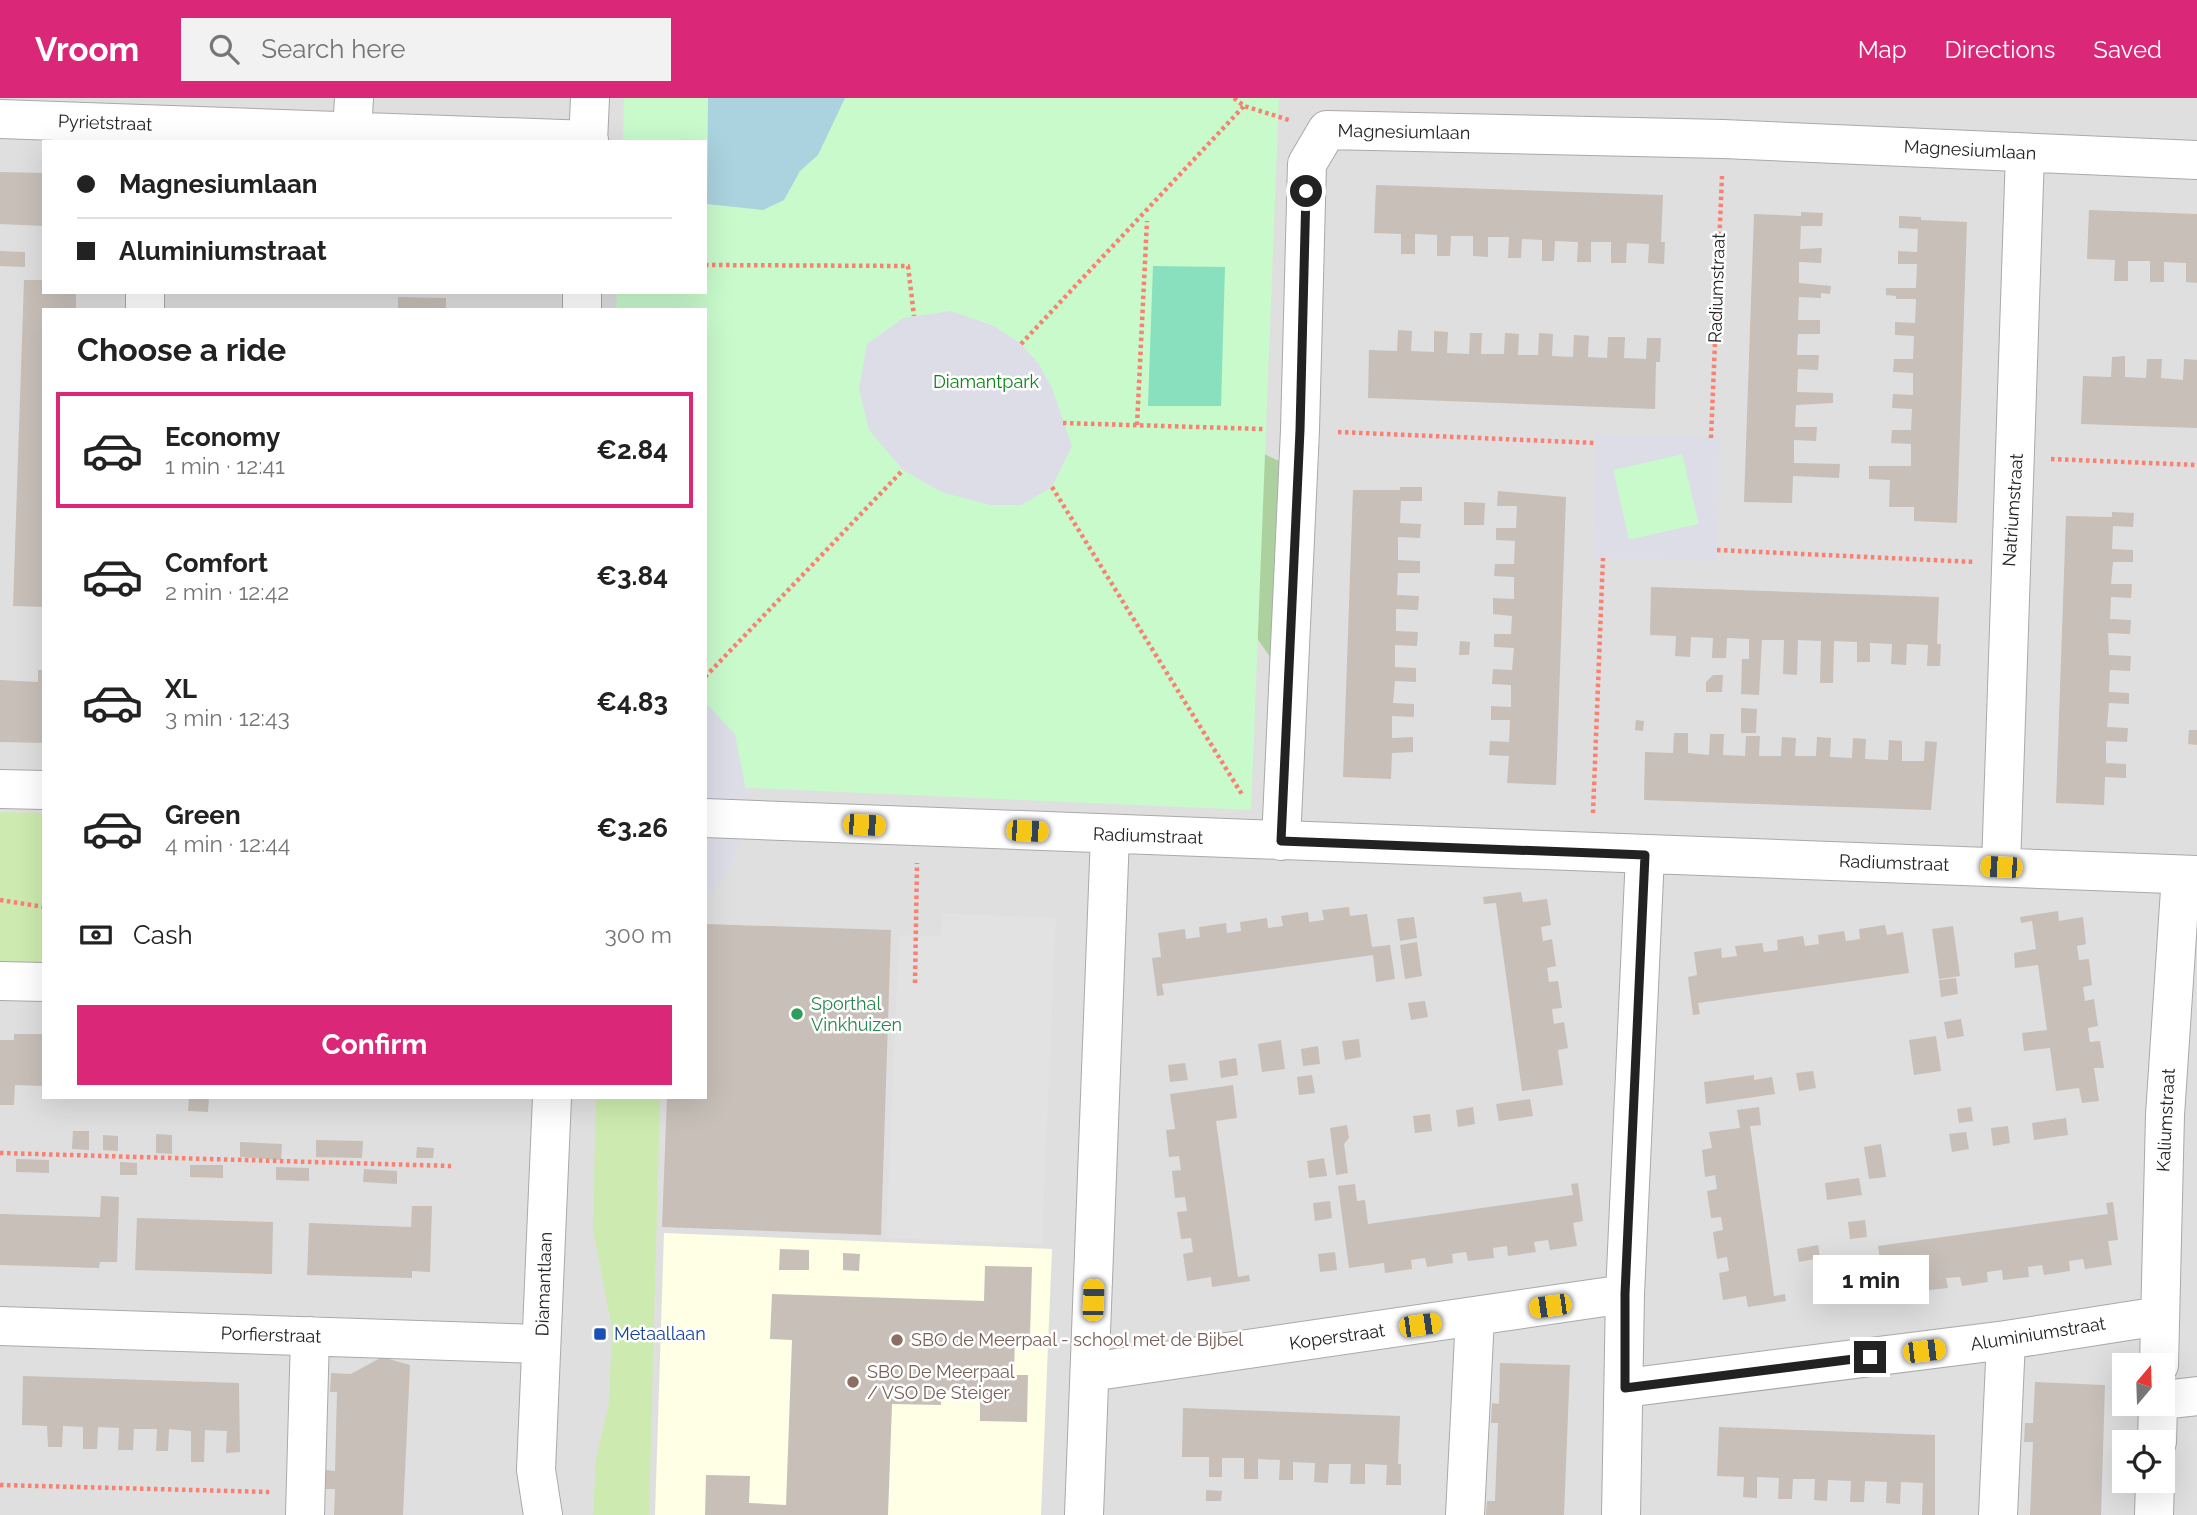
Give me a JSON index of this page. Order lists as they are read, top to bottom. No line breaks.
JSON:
{"streets":{"street":["Pyrietstraat","Magnesiumlaan","Radiumstraat","Natriumstraat","Kaliumstraat","Diamantlaan","Aluminiumstraat","Porfierstraat","Koperstraat"]},"crossings":[["Magnesiumlaan","Radiumstraat"],["Magnesiumlaan","Natriumstraat"],["Radiumstraat","Natriumstraat"],["Radiumstraat","Kaliumstraat"],["Kaliumstraat","Aluminiumstraat"],["Diamantlaan","Porfierstraat"]],"parks":["Diamantpark"],"places":{"other":["Sporthal Vinkhuizen","SBO de Meerpaal - school met de Bijbel","SBO De Meerpaal / VSO De Steiger"],"transit":["Metaallaan"]},"north":"top","page":{"header":"Vroom","search":"Search here","nav":["Map","Directions","Saved"],"banner":["Magnesiumlaan","Aluminiumstraat"],"heading":"Choose a ride","list":[{"name":"Economy","note":"1 min · 12:41","value":"€2.84"},{"name":"Comfort","note":"2 min · 12:42","value":"€3.84"},{"name":"XL","note":"3 min · 12:43","value":"€4.83"},{"name":"Green","note":"4 min · 12:44","value":"€3.26"}],"pay":["Cash","300 m"],"buttons":"Confirm","bubble":"1 min"}}
